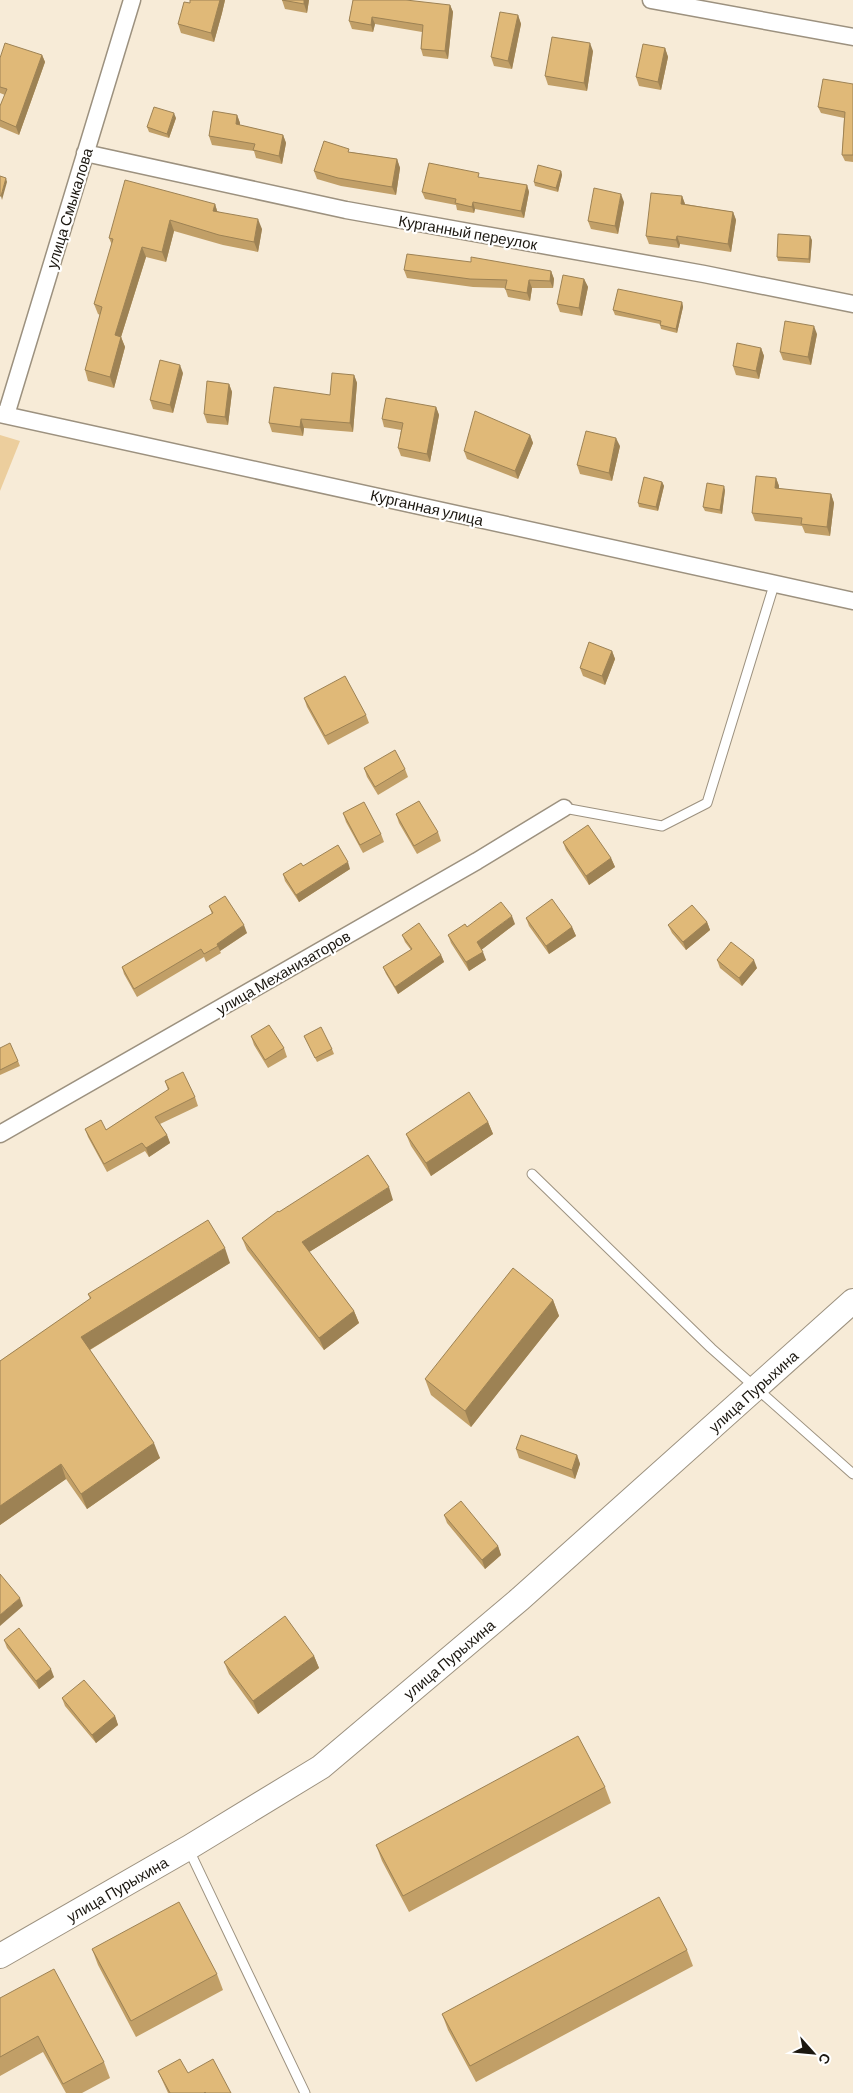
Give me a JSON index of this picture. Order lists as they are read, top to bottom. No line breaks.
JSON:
{"streets":{"street":["улица Смыкалова","Курганный переулок","Курганная улица","улица Механизаторов","улица Пурыхина"]},"crossings":[["улица Смыкалова","Курганный переулок"],["улица Смыкалова","Курганная улица"]],"north":"bottom right"}
